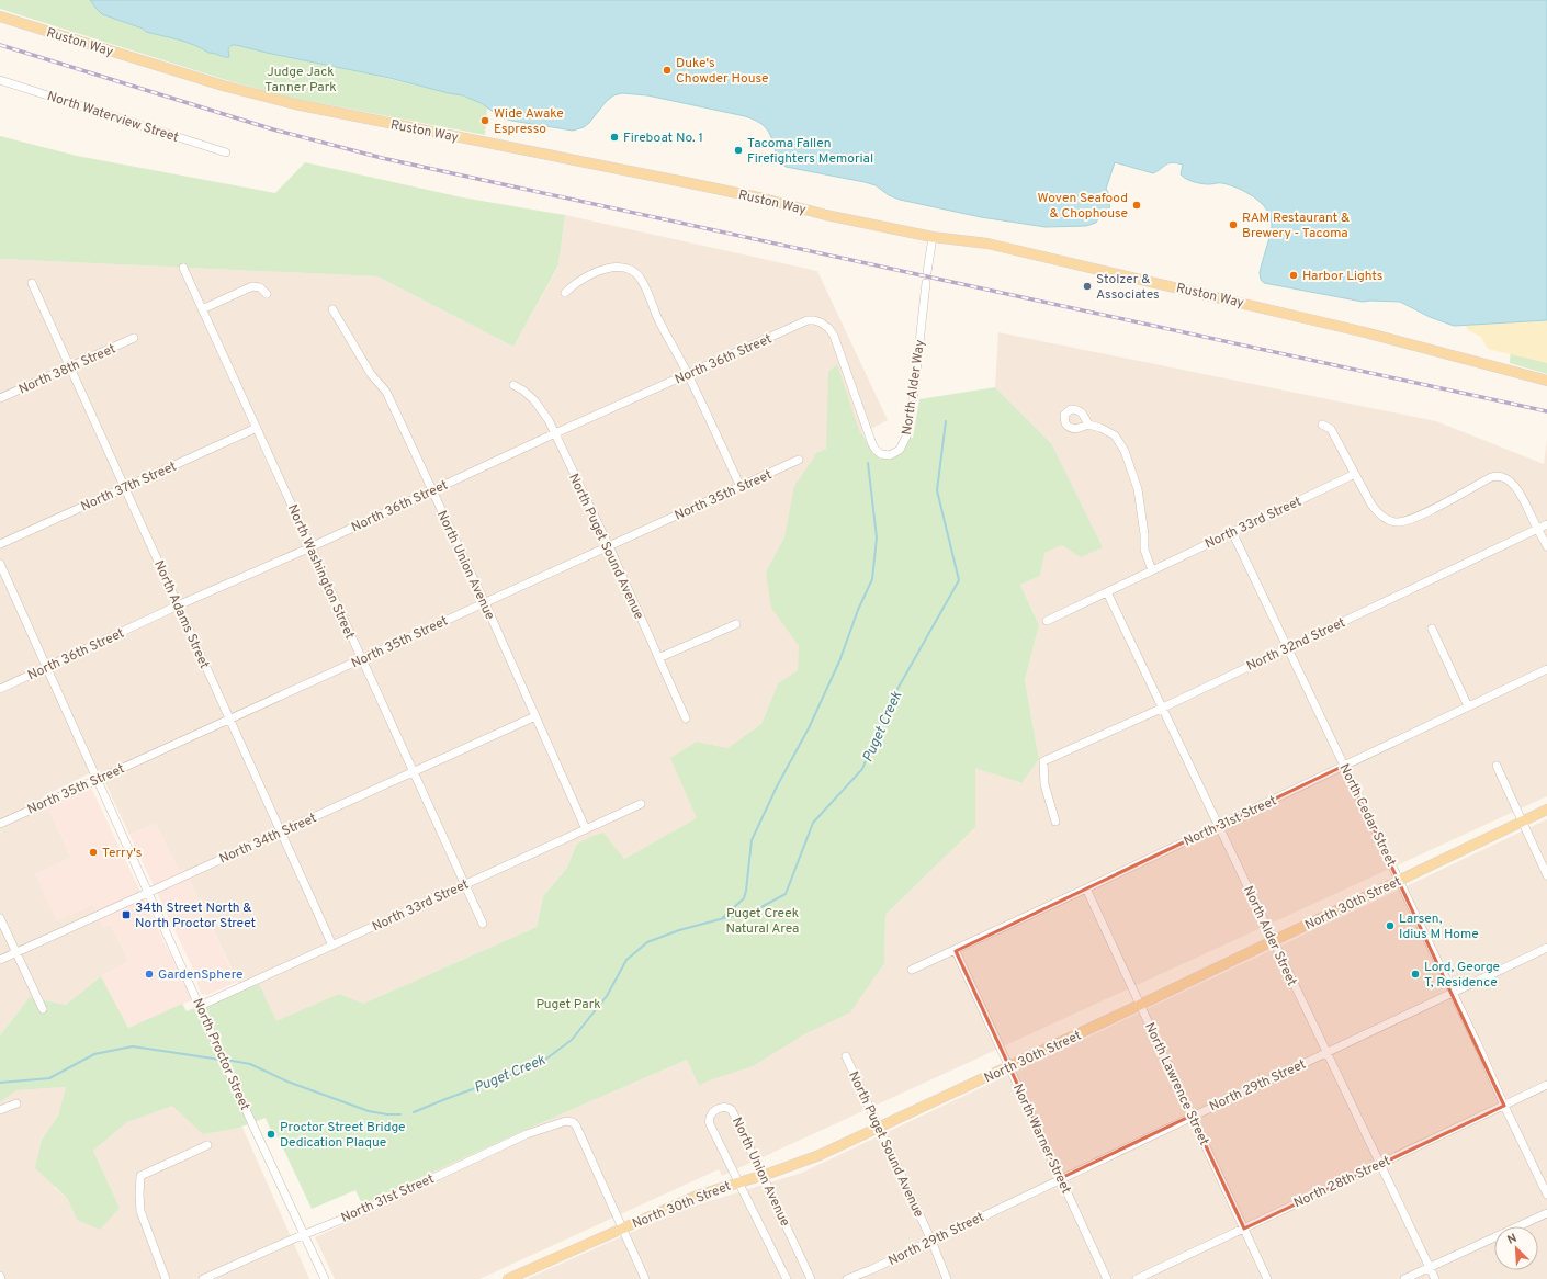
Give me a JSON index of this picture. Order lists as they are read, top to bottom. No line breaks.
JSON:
{"streets":{"main road":["Ruston Way","North 30th Street"],"street":["North Waterview Street","North 36th Street","North 38th Street","North Alder Way","North 37th Street","North 35th Street","North 33rd Street","North Puget Sound Avenue","North Union Avenue","North Washington Street","North Adams Street","North 32nd Street","North Cedar Street","North 31st Street","North 34th Street","North Alder Street","North Proctor Street","North Lawrence Street","North 29th Street","North Warner Street","North 28th Street"]},"crossings":[["North 36th Street","North Alder Way"],["North 36th Street","North Puget Sound Avenue"],["North 36th Street","North Union Avenue"],["North 36th Street","North Washington Street"],["North 36th Street","North Adams Street"],["North 36th Street","North Proctor Street"],["North 38th Street","North Adams Street"],["North 37th Street","North Washington Street"],["North 37th Street","North Adams Street"],["North 35th Street","North Puget Sound Avenue"],["North 35th Street","North Union Avenue"],["North 35th Street","North Washington Street"],["North 35th Street","North Adams Street"],["North 35th Street","North Proctor Street"],["North 33rd Street","North Union Avenue"],["North 33rd Street","North Washington Street"],["North 33rd Street","North Adams Street"],["North 33rd Street","North Cedar Street"],["North 33rd Street","North Alder Street"],["North 33rd Street","North Proctor Street"],["North Puget Sound Avenue","North 30th Street"],["North Puget Sound Avenue","North 29th Street"],["North Union Avenue","North 34th Street"],["North Union Avenue","North 30th Street"],["North Washington Street","North 34th Street"],["North Adams Street","North 34th Street"],["North 32nd Street","North Cedar Street"],["North 32nd Street","North Alder Street"],["North Cedar Street","North 31st Street"],["North Cedar Street","North 30th Street"],["North Cedar Street","North 29th Street"],["North Cedar Street","North 28th Street"],["North 31st Street","North 30th Street"],["North 31st Street","North Alder Street"],["North 31st Street","North Proctor Street"],["North 31st Street","North Lawrence Street"],["North 31st Street","North Warner Street"],["North 34th Street","North Proctor Street"],["North 30th Street","North Alder Street"],["North 30th Street","North Lawrence Street"],["North 30th Street","North Warner Street"],["North Alder Street","North 29th Street"],["North Alder Street","North 28th Street"],["North Lawrence Street","North 29th Street"],["North Lawrence Street","North 28th Street"],["North 29th Street","North Warner Street"]],"water":["Puget Creek"],"parks":["Judge Jack Tanner Park","Puget Creek Natural Area","Puget Park"],"places":{"other":["Duke's Chowder House","Wide Awake Espresso","Fireboat No. 1","Tacoma Fallen Firefighters Memorial","Woven Seafood & Chophouse","RAM Restaurant & Brewery - Tacoma","Harbor Lights","Stolzer & Associates","Terry's","Larsen, Idius M Home","GardenSphere","Lord, George T, Residence","Proctor Street Bridge Dedication Plaque"],"transit":["34th Street North & North Proctor Street"]},"north":"top left"}
